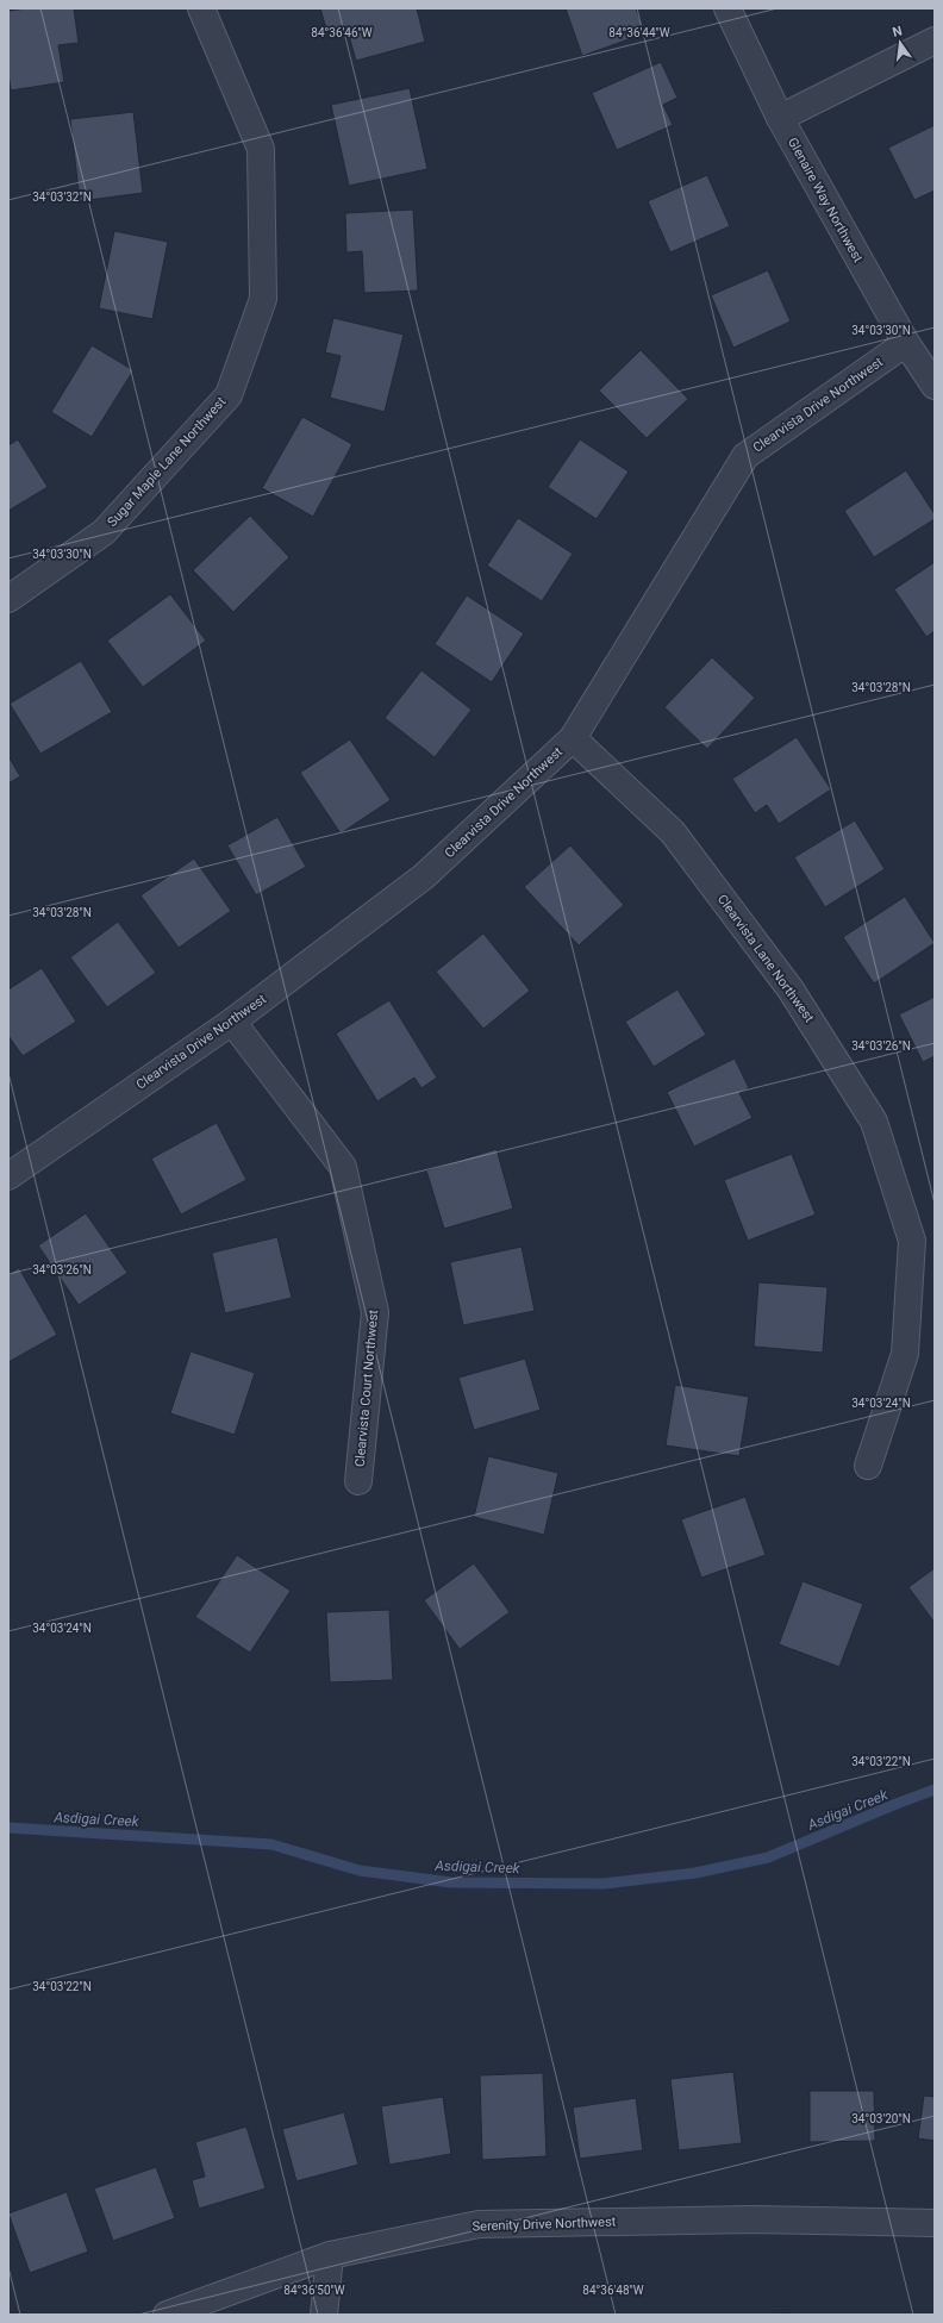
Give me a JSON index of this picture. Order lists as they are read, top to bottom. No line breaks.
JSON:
{"streets":{"street":["Glenaire Way Northwest","Clearvista Drive Northwest","Sugar Maple Lane Northwest","Clearvista Lane Northwest","Clearvista Court Northwest","Serenity Drive Northwest"]},"crossings":[["Glenaire Way Northwest","Clearvista Drive Northwest"],["Clearvista Drive Northwest","Clearvista Lane Northwest"],["Clearvista Drive Northwest","Clearvista Court Northwest"]],"water":["Asdigai Creek"],"north":"top","coordinates":["84°36'44\"W","84°36'46\"W","34°03'32\"N","34°03'30\"N","34°03'28\"N","34°03'26\"N","34°03'24\"N","34°03'22\"N","34°03'20\"N","84°36'50\"W","84°36'48\"W"]}
